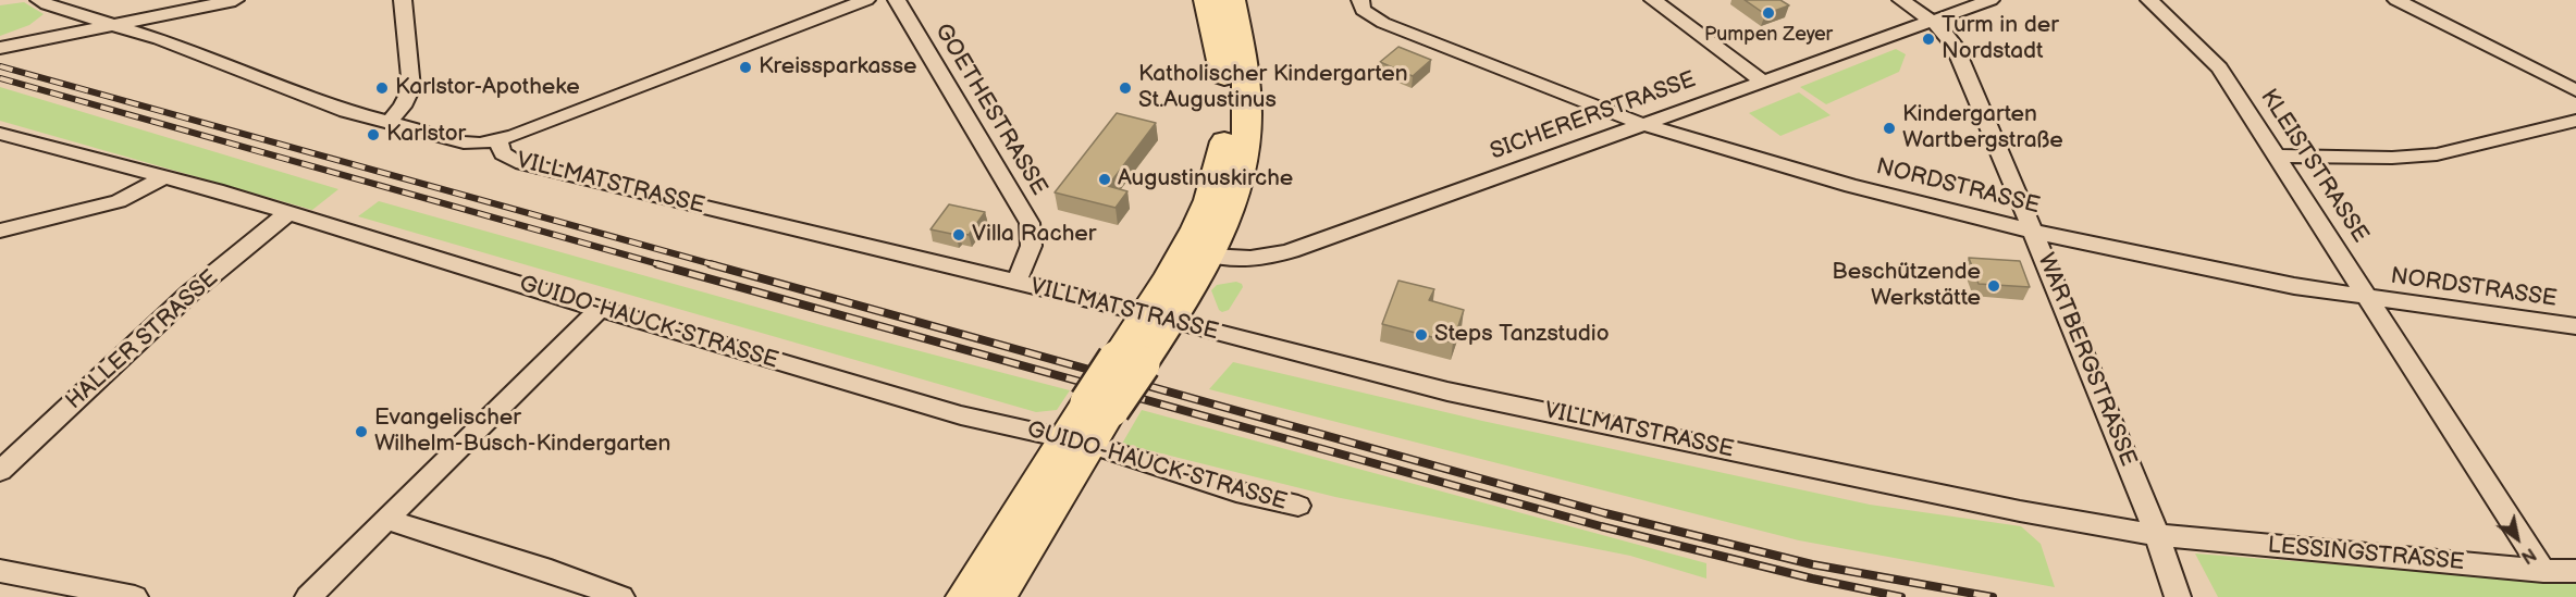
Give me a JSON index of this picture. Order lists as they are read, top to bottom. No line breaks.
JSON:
{"streets":{"street":["GOETHESTRASSE","SICHERERSTRASSE","KLEISTSTRASSE","VILLMATSTRASSE","NORDSTRASSE","GUIDO-HAUCK-STRASSE","HALLER STRASSE","WARTBERGSTRASSE","LESSINGSTRASSE"]},"crossings":[["GOETHESTRASSE","VILLMATSTRASSE"],["SICHERERSTRASSE","NORDSTRASSE"],["SICHERERSTRASSE","WARTBERGSTRASSE"],["KLEISTSTRASSE","NORDSTRASSE"],["KLEISTSTRASSE","LESSINGSTRASSE"],["VILLMATSTRASSE","WARTBERGSTRASSE"],["VILLMATSTRASSE","LESSINGSTRASSE"],["NORDSTRASSE","WARTBERGSTRASSE"],["GUIDO-HAUCK-STRASSE","HALLER STRASSE"],["WARTBERGSTRASSE","LESSINGSTRASSE"]],"places":["Pumpen Zeyer","Turm in der Nordstadt","Kreissparkasse","Karlstor-Apotheke","Katholischer Kindergarten St.Augustinus","Kindergarten Wartbergstraße","Karlstor","Augustinuskirche","Villa Racher","Beschützende Werkstätte","Steps Tanzstudio","Evangelischer Wilhelm-Busch-Kindergarten"],"north":"bottom right"}
